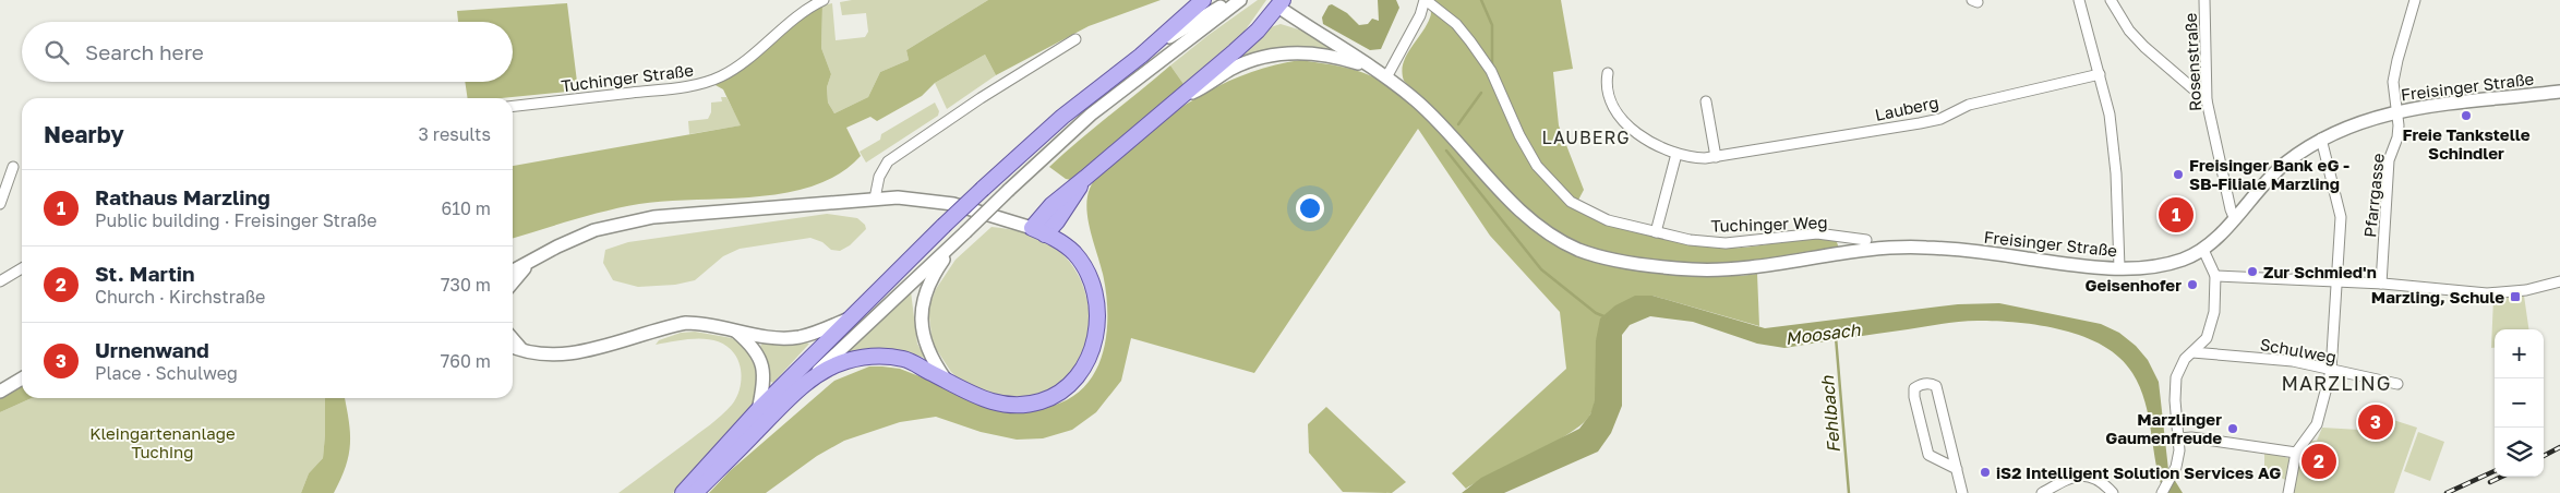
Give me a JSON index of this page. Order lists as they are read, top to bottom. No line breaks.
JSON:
{"streets":{"main road":["Freisinger Straße"],"street":["Rosenstraße","Tuchinger Straße","Lauberg","Pfarrgasse","Tuchinger Weg","Schulweg"]},"crossings":[["Rosenstraße","Freisinger Straße"],["Freisinger Straße","Pfarrgasse"]],"districts":["LAUBERG","MARZLING"],"water":["Moosach","Fehlbach"],"parks":["Kleingartenanlage Tuching"],"places":{"other":["Freie Tankstelle Schindler","Freisinger Bank eG - SB-Filiale Marzling","Zur Schmied'n","Geisenhofer","Marzlinger Gaumenfreude","iS2 Intelligent Solution Services AG"],"transit":["Marzling, Schule"]},"page":{"search":"Search here","heading":["Nearby","3 results"],"list":[{"mark":"1","name":"Rathaus Marzling","note":"Public building · Freisinger Straße","value":"610 m"},{"mark":"2","name":"St. Martin","note":"Church · Kirchstraße","value":"730 m"},{"mark":"3","name":"Urnenwand","note":"Place · Schulweg","value":"760 m"}],"pins":["1","3","2"],"map_buttons":["+","−"]}}
